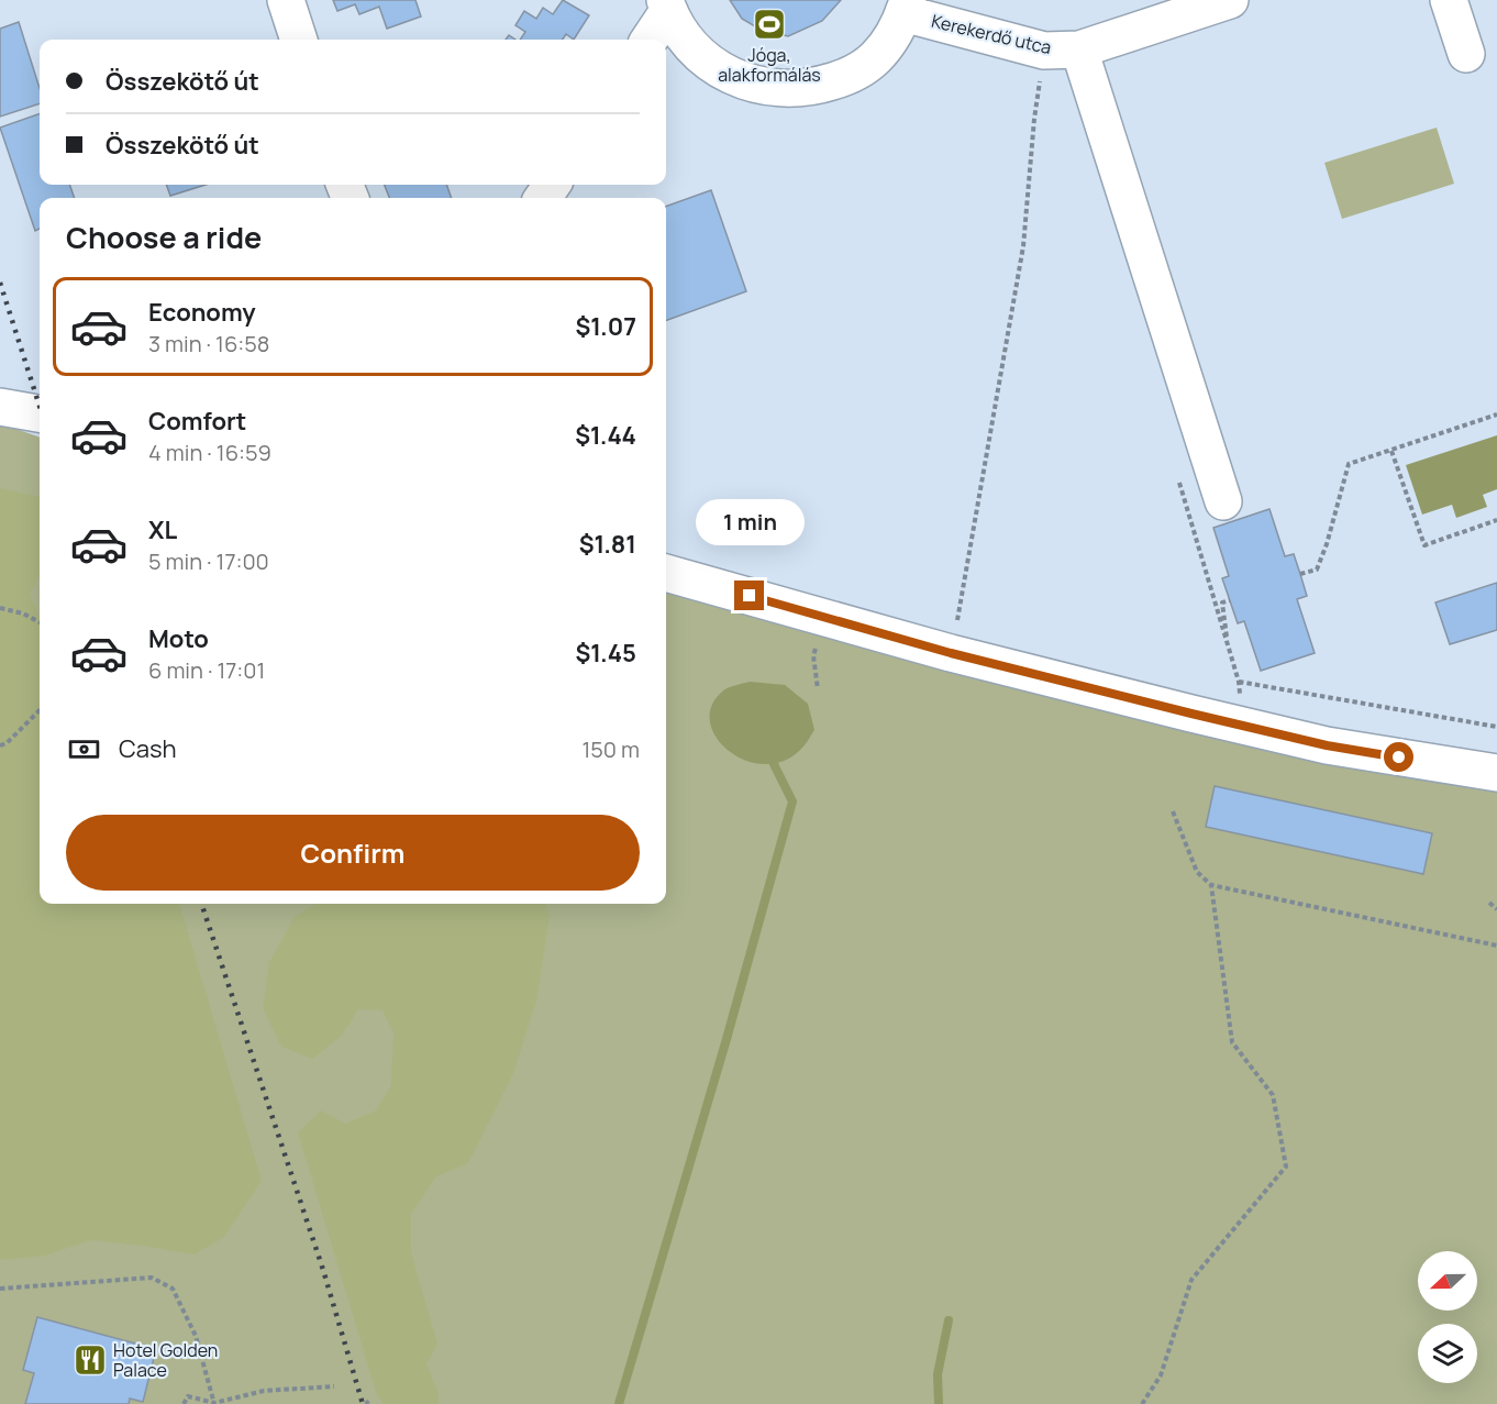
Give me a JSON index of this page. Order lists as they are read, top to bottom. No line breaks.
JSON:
{"streets":{"street":["Kerekerdő utca"]},"places":{"sports":["Jóga, alakformálás"],"restaurant":["Hotel Golden Palace"]},"north":"left","page":{"banner":["Összekötő út","Összekötő út"],"heading":"Choose a ride","list":[{"name":"Economy","note":"3 min · 16:58","value":"$1.07"},{"name":"Comfort","note":"4 min · 16:59","value":"$1.44"},{"name":"XL","note":"5 min · 17:00","value":"$1.81"},{"name":"Moto","note":"6 min · 17:01","value":"$1.45"}],"bubble":"1 min","pay":["Cash","150 m"],"buttons":"Confirm"}}
